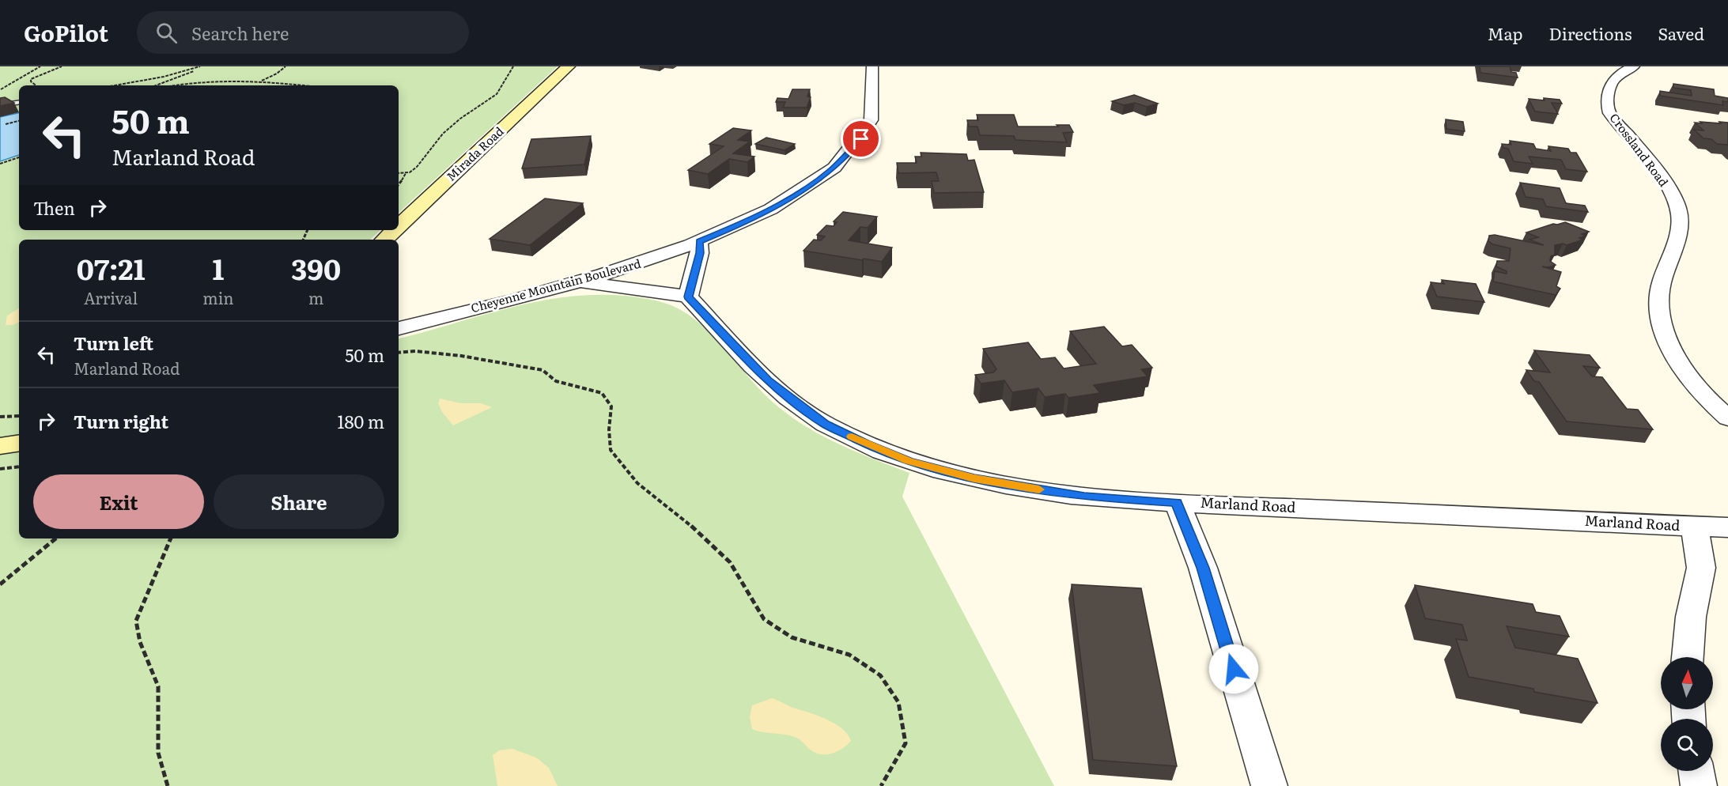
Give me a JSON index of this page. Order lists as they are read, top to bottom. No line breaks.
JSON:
{"streets":{"street":["Crossland Road","Mirada Road","Cheyenne Mountain Boulevard","Marland Road"]},"north":"top","page":{"header":"GoPilot","search":"Search here","nav":["Map","Directions","Saved"],"turn":["50 m","Marland Road"],"then":"Then","eta":["07:21","Arrival","1","min","390","m"],"list":[{"name":"Turn left","note":"Marland Road","value":"50 m"},{"name":"Turn right","value":"180 m"}],"buttons":["Exit","Share"]}}
